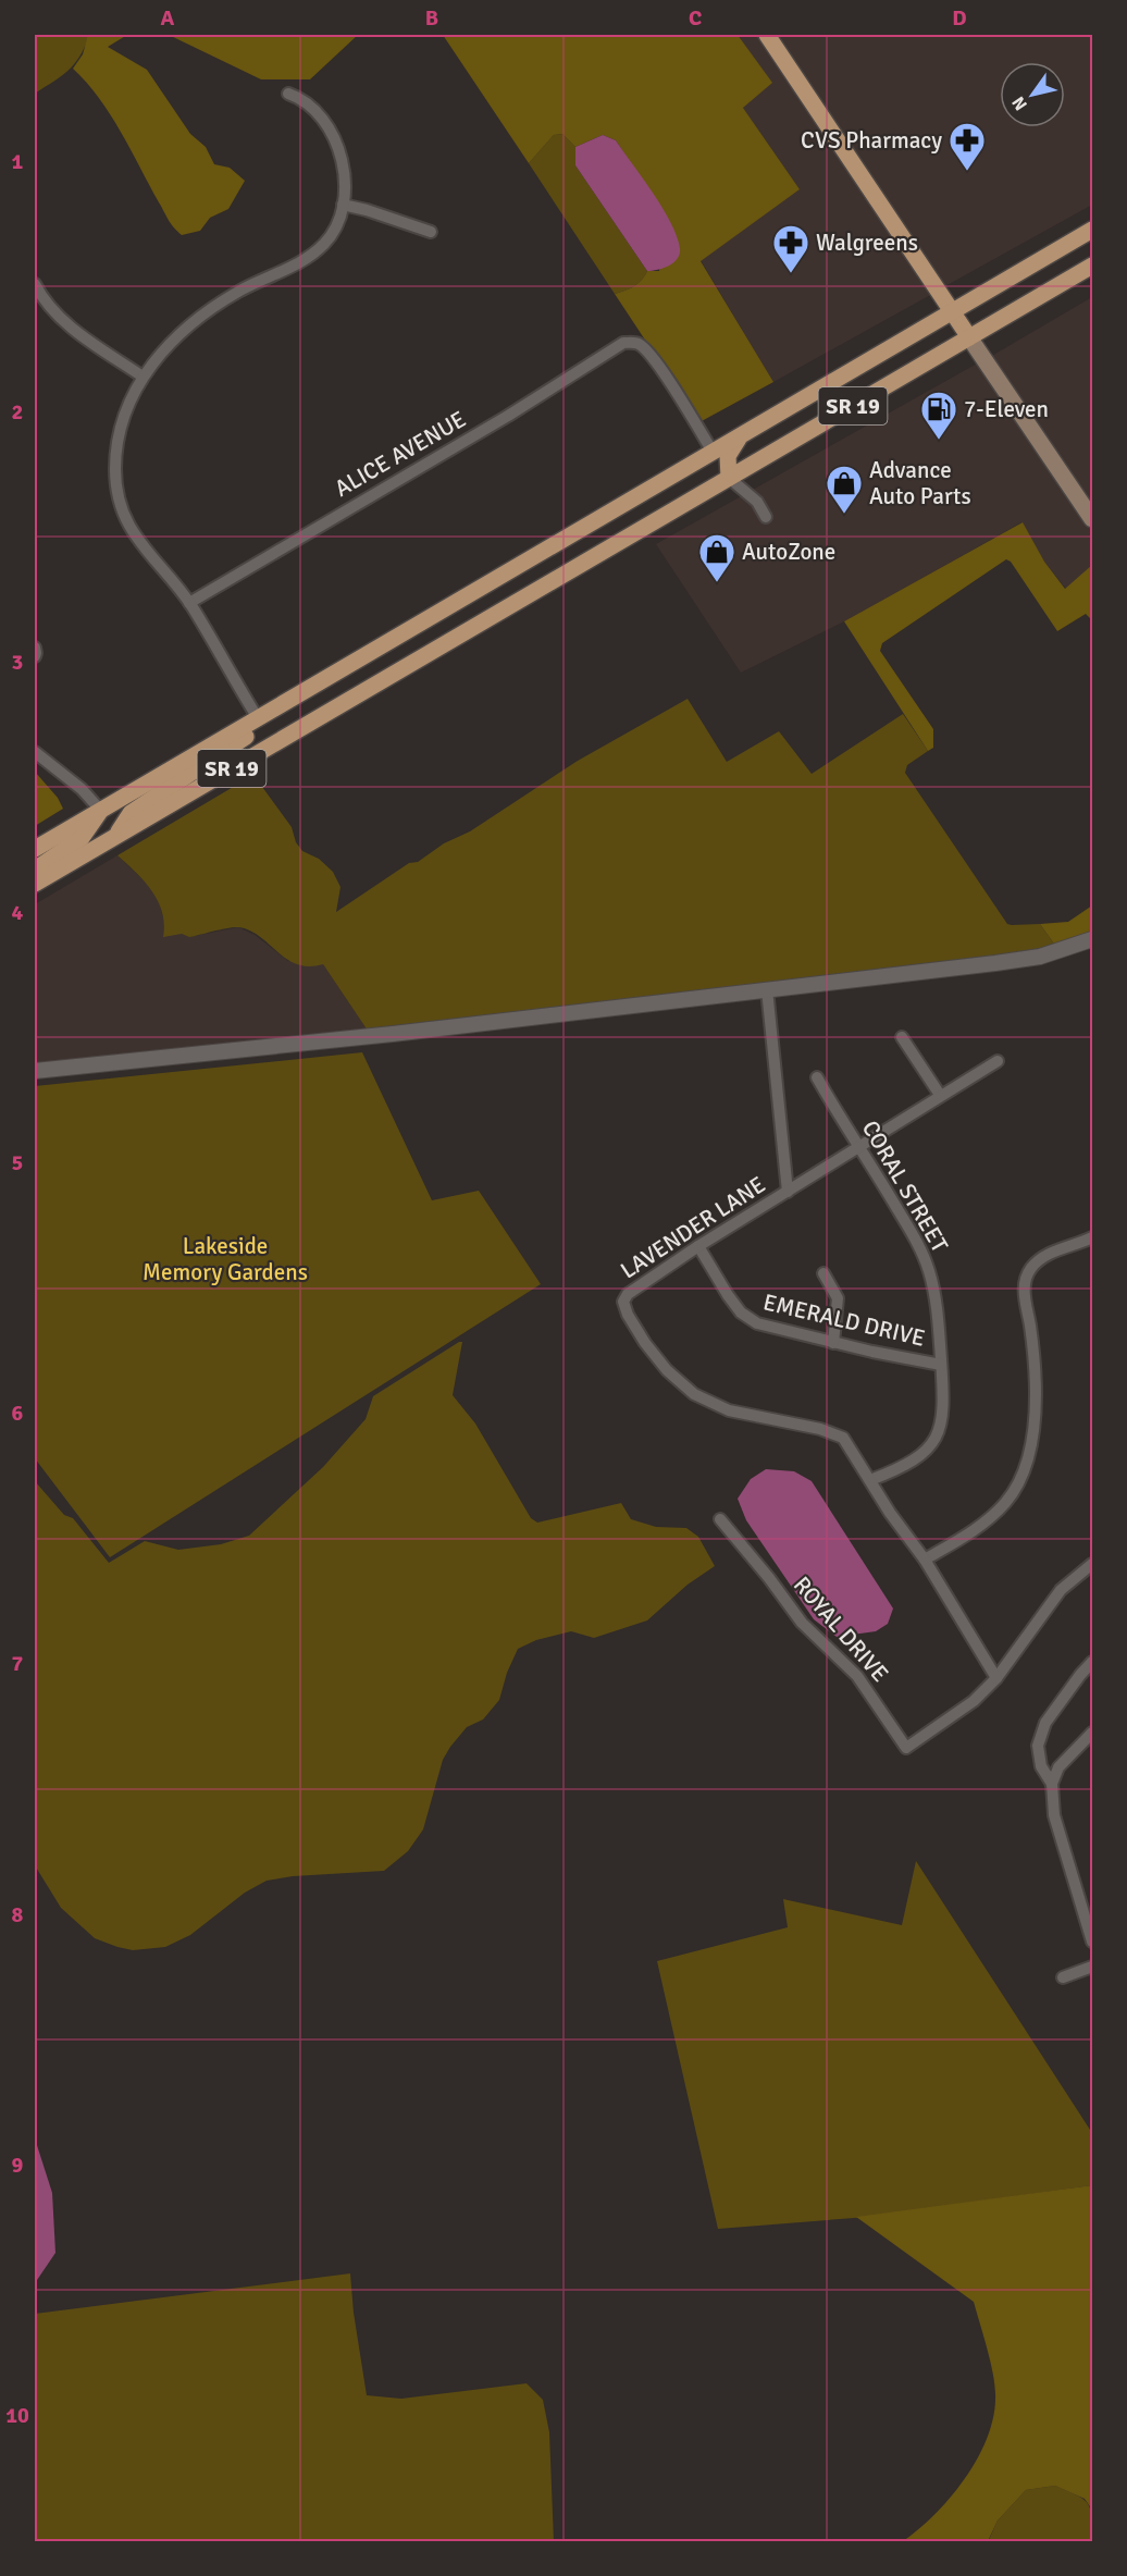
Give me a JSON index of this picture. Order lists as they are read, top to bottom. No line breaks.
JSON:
{"streets":{"main road":["SR 19"],"street":["ALICE AVENUE","CORAL STREET","LAVENDER LANE","EMERALD DRIVE","ROYAL DRIVE"]},"crossings":[["SR 19","ALICE AVENUE"],["CORAL STREET","LAVENDER LANE"],["CORAL STREET","EMERALD DRIVE"],["LAVENDER LANE","EMERALD DRIVE"],["LAVENDER LANE","ROYAL DRIVE"]],"parks":["Lakeside Memory Gardens"],"places":{"pharmacy":["CVS Pharmacy","Walgreens"],"fuel station":["7-Eleven"],"shop":["Advance Auto Parts","AutoZone"]},"north":"bottom left","grid":{"columns":["A","B","C","D"],"rows":["1","2","3","4","5","6","7","8","9","10"]}}
